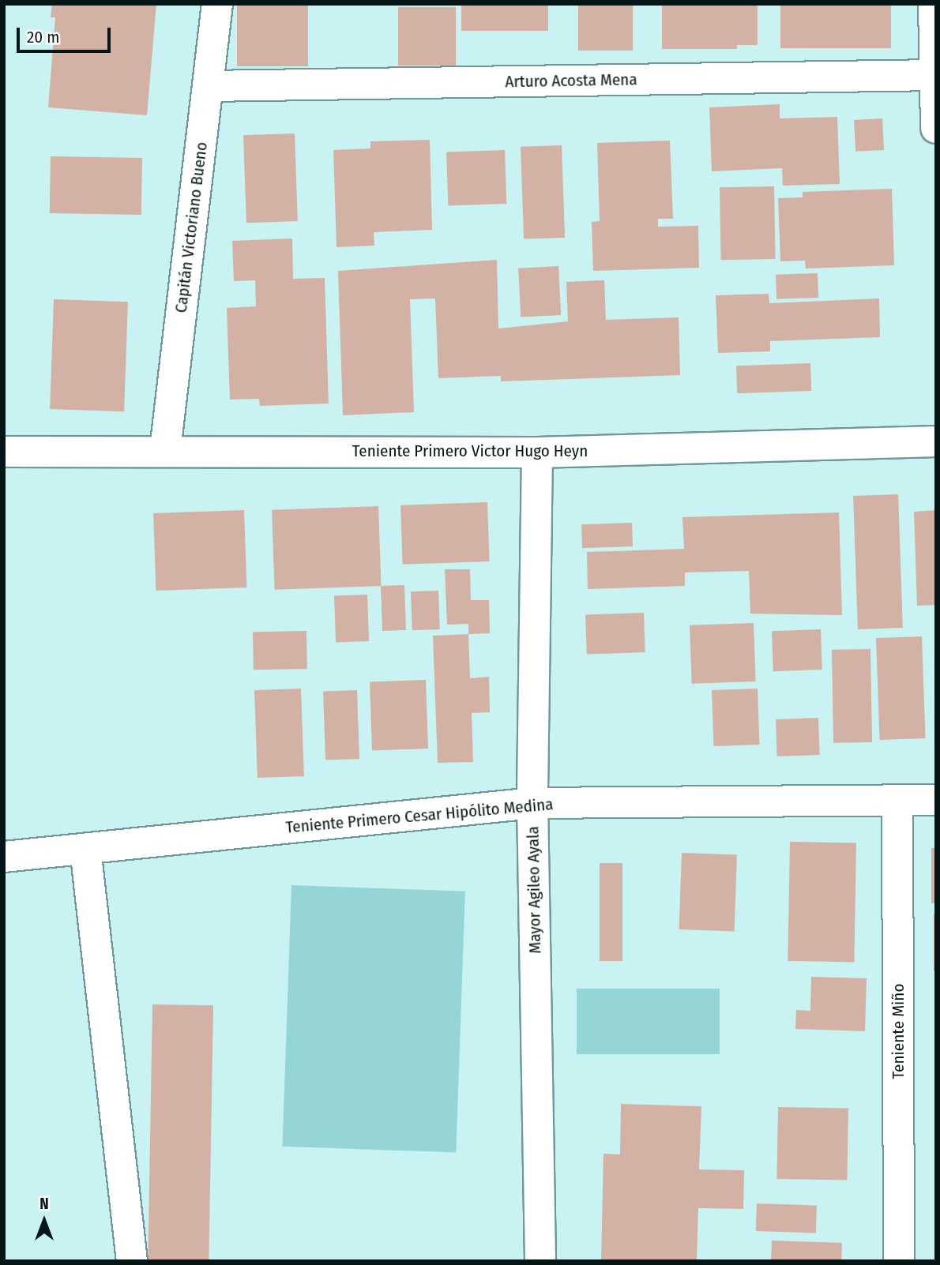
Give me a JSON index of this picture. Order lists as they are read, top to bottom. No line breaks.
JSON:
{"streets":{"street":["Arturo Acosta Mena","Capitán Victoriano Bueno","Teniente Primero Victor Hugo Heyn","Teniente Primero Cesar Hipólito Medina","Mayor Agileo Ayala","Teniente Miño"]},"crossings":[["Arturo Acosta Mena","Capitán Victoriano Bueno"],["Capitán Victoriano Bueno","Teniente Primero Victor Hugo Heyn"],["Teniente Primero Victor Hugo Heyn","Mayor Agileo Ayala"],["Teniente Primero Cesar Hipólito Medina","Mayor Agileo Ayala"],["Teniente Primero Cesar Hipólito Medina","Teniente Miño"]],"scale_bar":"20 m","north":"top"}
